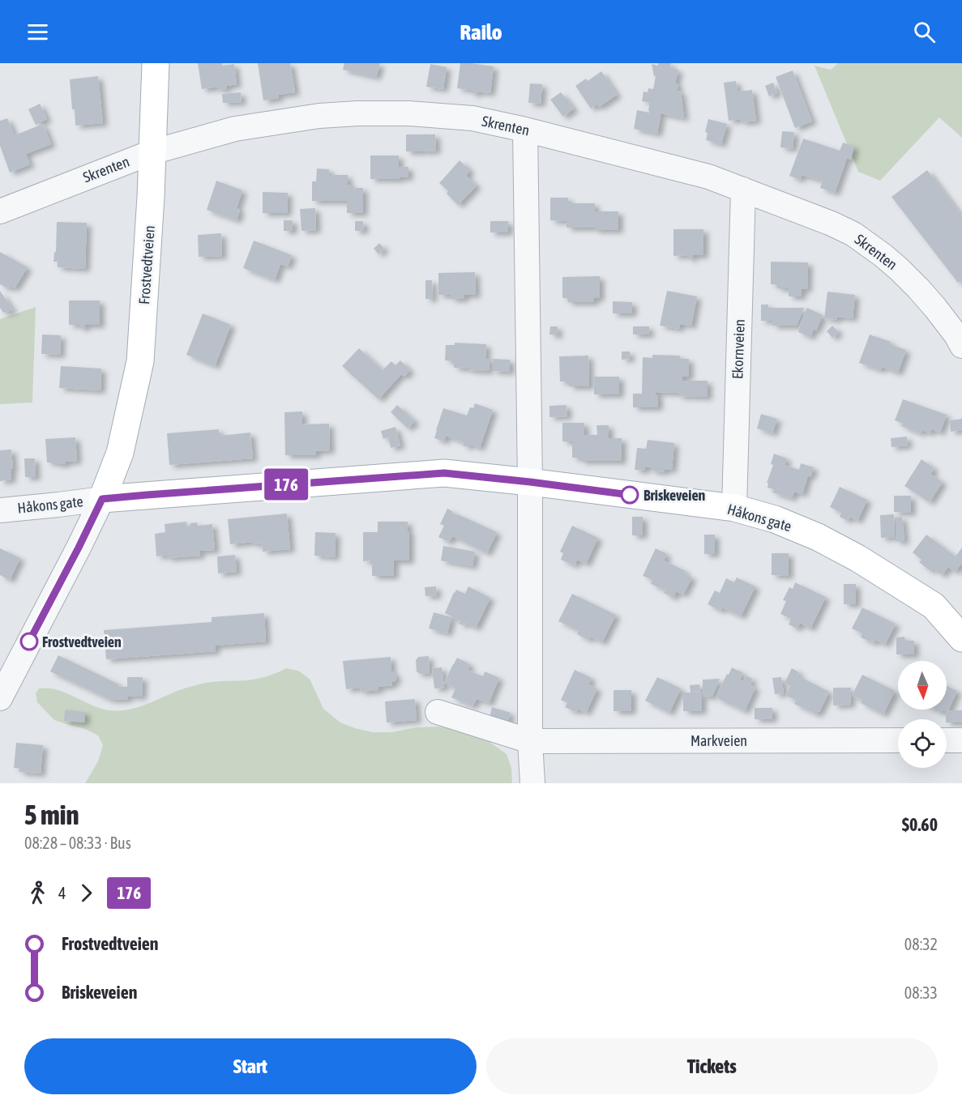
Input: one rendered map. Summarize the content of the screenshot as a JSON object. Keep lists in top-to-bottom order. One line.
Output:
{"streets":{"main road":["Frostvedtveien","Håkons gate"],"street":["Skrenten","Ekornveien","Markveien"]},"crossings":[["Skrenten","Frostvedtveien"],["Skrenten","Ekornveien"],["Frostvedtveien","Håkons gate"],["Ekornveien","Håkons gate"]],"places":["Briskeveien","Frostvedtveien"],"lines":["bus line 176"],"north":"bottom","page":{"header":"Railo","on_map":"176","heading":["5 min","08:28 – 08:33 · Bus","$0.60"],"legs":["4","176"],"list":[{"name":"Frostvedtveien","value":"08:32"},{"name":"Briskeveien","value":"08:33"}],"buttons":["Start","Tickets"]}}
